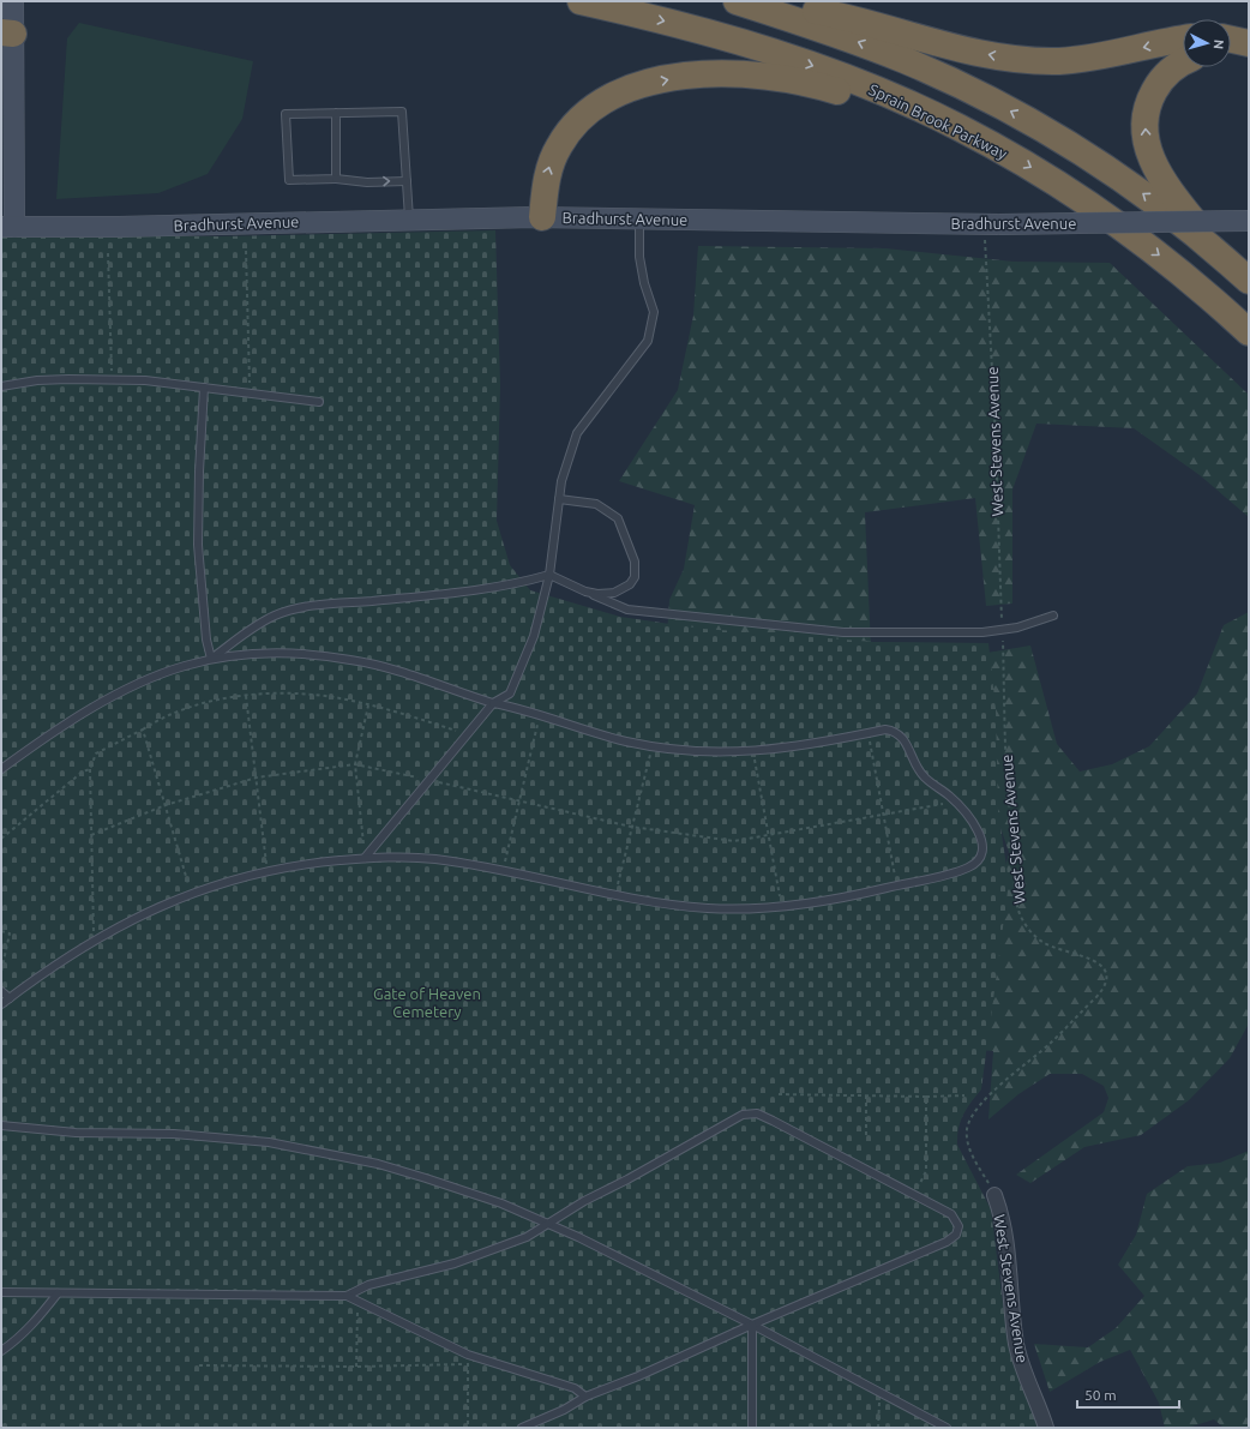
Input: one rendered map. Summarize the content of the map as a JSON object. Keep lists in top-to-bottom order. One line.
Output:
{"streets":{"highway":["Sprain Brook Parkway"],"main road":["Bradhurst Avenue"],"street":["West Stevens Avenue"]},"crossings":[["Bradhurst Avenue","West Stevens Avenue"]],"parks":["Gate of Heaven Cemetery"],"scale_bar":"50 m","north":"right"}
